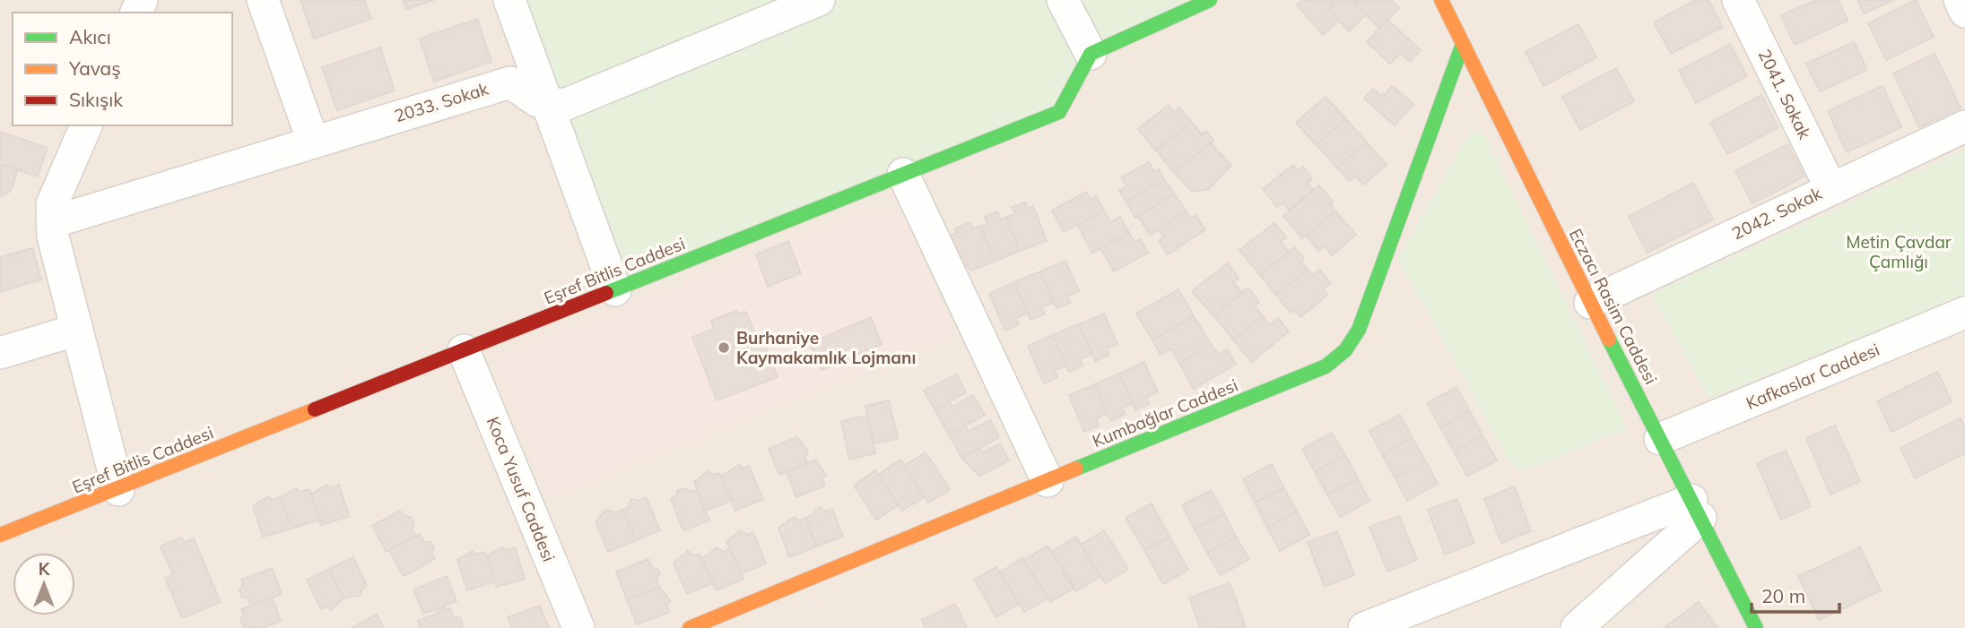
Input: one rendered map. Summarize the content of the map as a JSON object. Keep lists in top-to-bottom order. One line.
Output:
{"streets":{"main road":["Eşref Bitlis Caddesi","Eczacı Rasim Caddesi","Kumbağlar Caddesi"],"street":["2041. Sokak","2033. Sokak","2042. Sokak","Kafkaslar Caddesi","Koca Yusuf Caddesi"]},"crossings":[["2041. Sokak","2042. Sokak"],["2042. Sokak","Eczacı Rasim Caddesi"],["Eşref Bitlis Caddesi","Koca Yusuf Caddesi"],["Eczacı Rasim Caddesi","Kafkaslar Caddesi"],["Eczacı Rasim Caddesi","Kumbağlar Caddesi"]],"parks":["Metin Çavdar Çamlığı"],"places":["Burhaniye Kaymakamlık Lojmanı"],"legend":["Akıcı","Yavaş","Sıkışık"],"scale_bar":"20 m","north":"top"}
